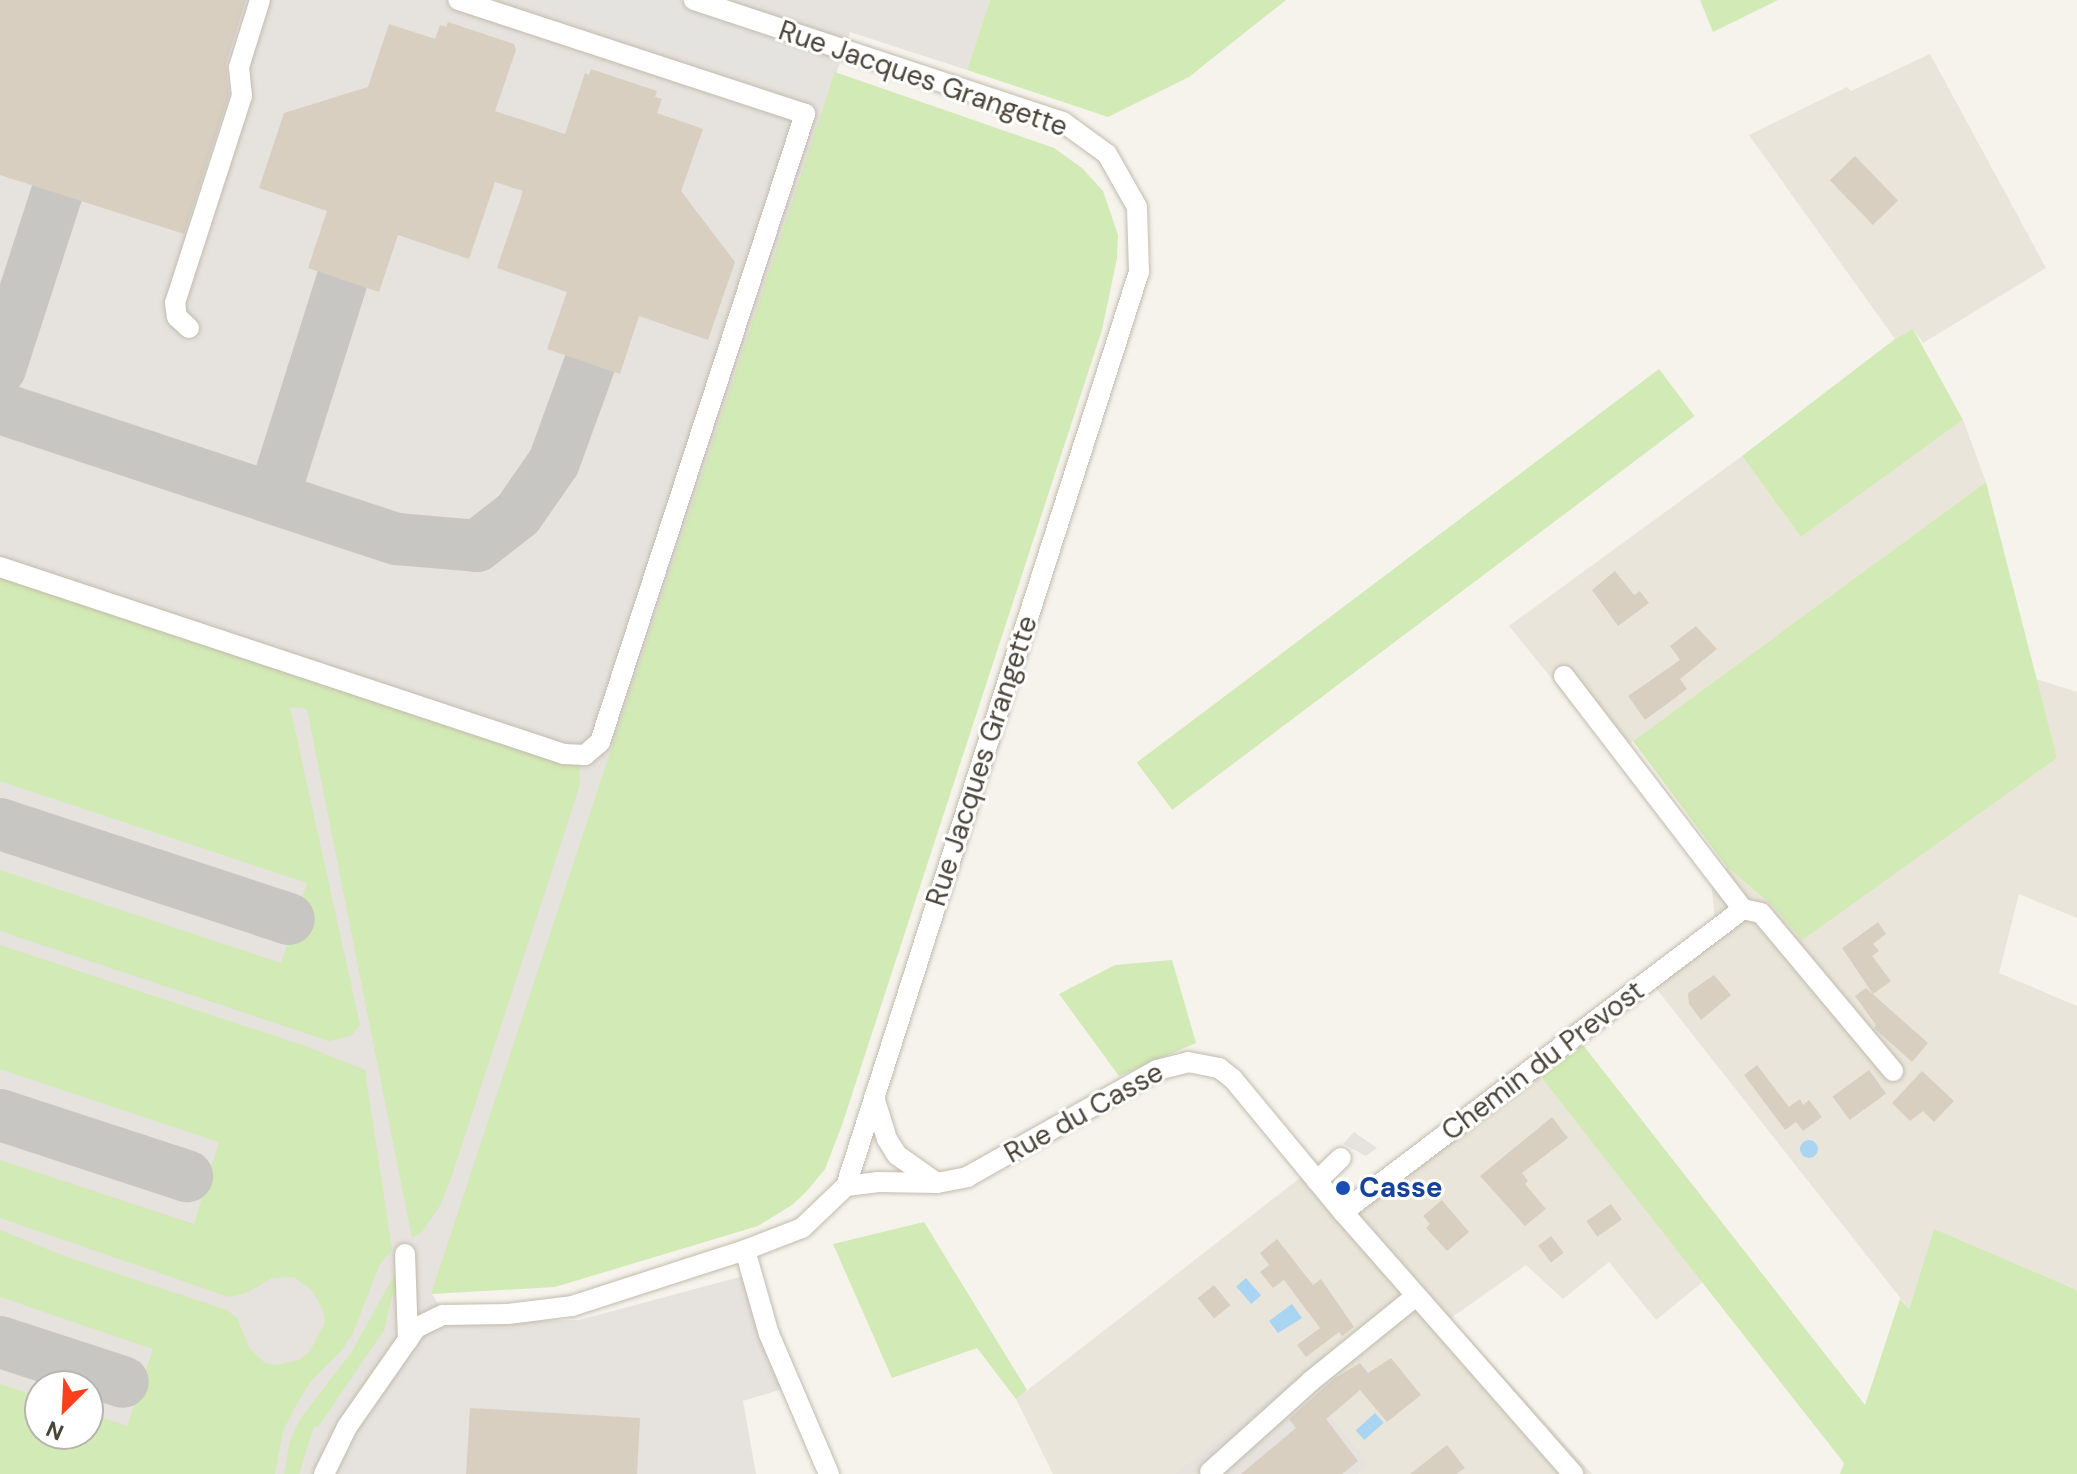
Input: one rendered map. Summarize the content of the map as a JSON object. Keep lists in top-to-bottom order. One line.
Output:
{"streets":{"street":["Rue Jacques Grangette","Chemin du Prevost","Rue du Casse"]},"crossings":[["Rue Jacques Grangette","Rue du Casse"],["Chemin du Prevost","Rue du Casse"]],"places":["Casse"],"north":"bottom left"}
